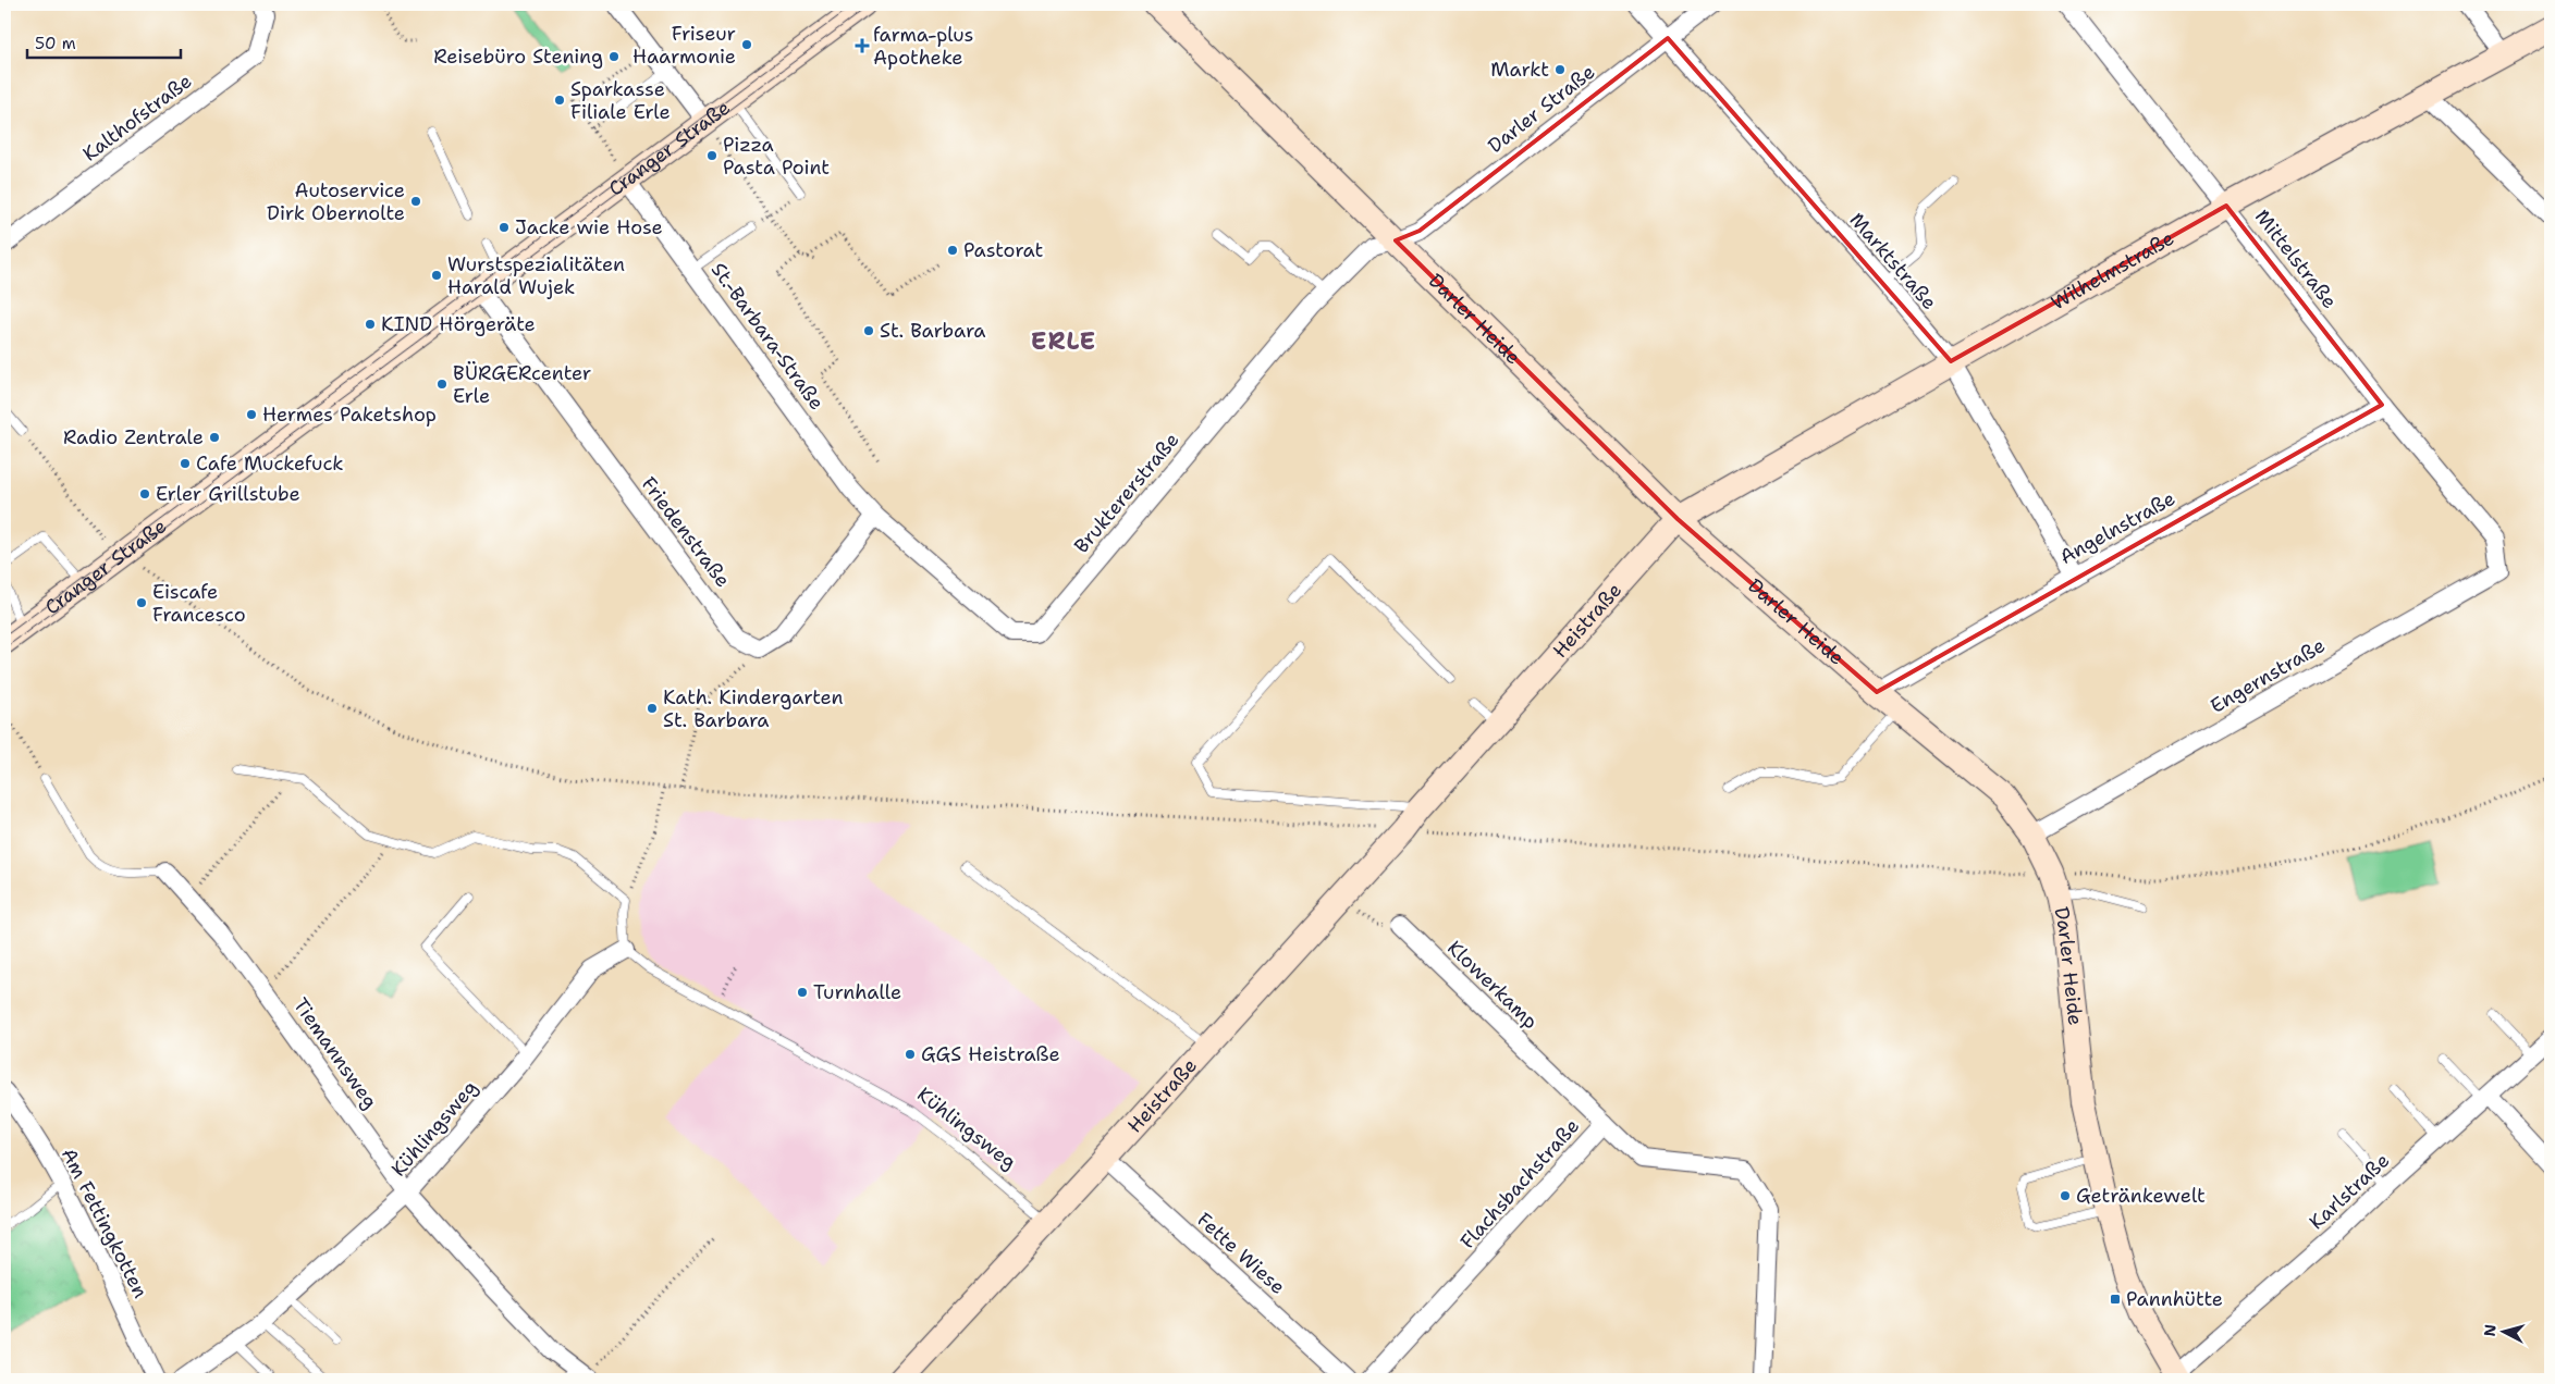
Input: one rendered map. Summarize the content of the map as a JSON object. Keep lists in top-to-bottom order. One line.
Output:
{"streets":{"street":["Darler Straße","Kalthofstraße","Cranger Straße","Mittelstraße","Marktstraße","Wilhelmstraße","Darler Heide","St.-Barbara-Straße","Bruktererstraße","Angelnstraße","Friedenstraße","Heistraße","Engernstraße","Klowerkamp","Tiemannsweg","Kühlingsweg","Flachsbachstraße","Karlstraße","Am Fettingkotten","Fette Wiese"]},"crossings":[["Darler Straße","Marktstraße"],["Darler Straße","Darler Heide"],["Darler Straße","Bruktererstraße"],["Cranger Straße","St.-Barbara-Straße"],["Cranger Straße","Friedenstraße"],["Mittelstraße","Wilhelmstraße"],["Mittelstraße","Angelnstraße"],["Mittelstraße","Engernstraße"],["Marktstraße","Wilhelmstraße"],["Marktstraße","Angelnstraße"],["Wilhelmstraße","Darler Heide"],["Wilhelmstraße","Heistraße"],["Darler Heide","Bruktererstraße"],["Darler Heide","Angelnstraße"],["Darler Heide","Heistraße"],["Darler Heide","Engernstraße"],["Darler Heide","Karlstraße"],["St.-Barbara-Straße","Bruktererstraße"],["Heistraße","Kühlingsweg"],["Heistraße","Fette Wiese"],["Klowerkamp","Flachsbachstraße"],["Tiemannsweg","Kühlingsweg"]],"districts":["ERLE"],"places":{"other":["Friseur Haarmonie","Reisebüro Stening","Markt","Sparkasse Filiale Erle","Pizza Pasta Point","Autoservice Dirk Obernolte","Jacke wie Hose","Pastorat","Wurstspezialitäten Harald Wujek","KIND Hörgeräte","St. Barbara","BÜRGERcenter Erle","Hermes Paketshop","Radio Zentrale","Cafe Muckefuck","Erler Grillstube","Eiscafe Francesco","Kath. Kindergarten St. Barbara","Turnhalle","GGS Heistraße","Getränkewelt"],"health":["farma-plus Apotheke"],"transit":["Pannhütte"]},"scale_bar":"50 m","north":"left"}
